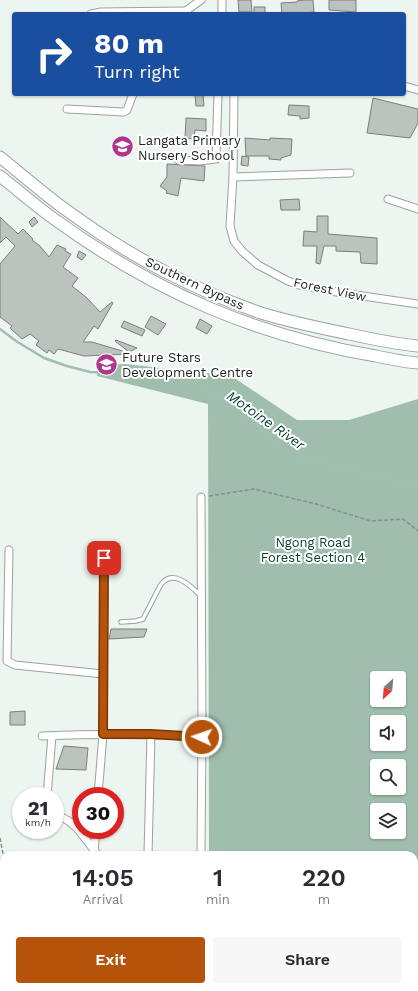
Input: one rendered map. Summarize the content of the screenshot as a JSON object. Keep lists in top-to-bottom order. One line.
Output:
{"streets":{"highway":["Southern Bypass"],"street":["Forest View"]},"water":["Motoine River"],"parks":["Ngong Road Forest Section 4"],"places":{"school or university":["Langata Primary Nursery School","Future Stars Development Centre"]},"north":"bottom left","page":{"turn":["80 m","Turn right"],"speed":"21 km/h","limit":"30","eta":["14:05","Arrival","1","min","220","m"],"buttons":["Exit","Share"]}}
